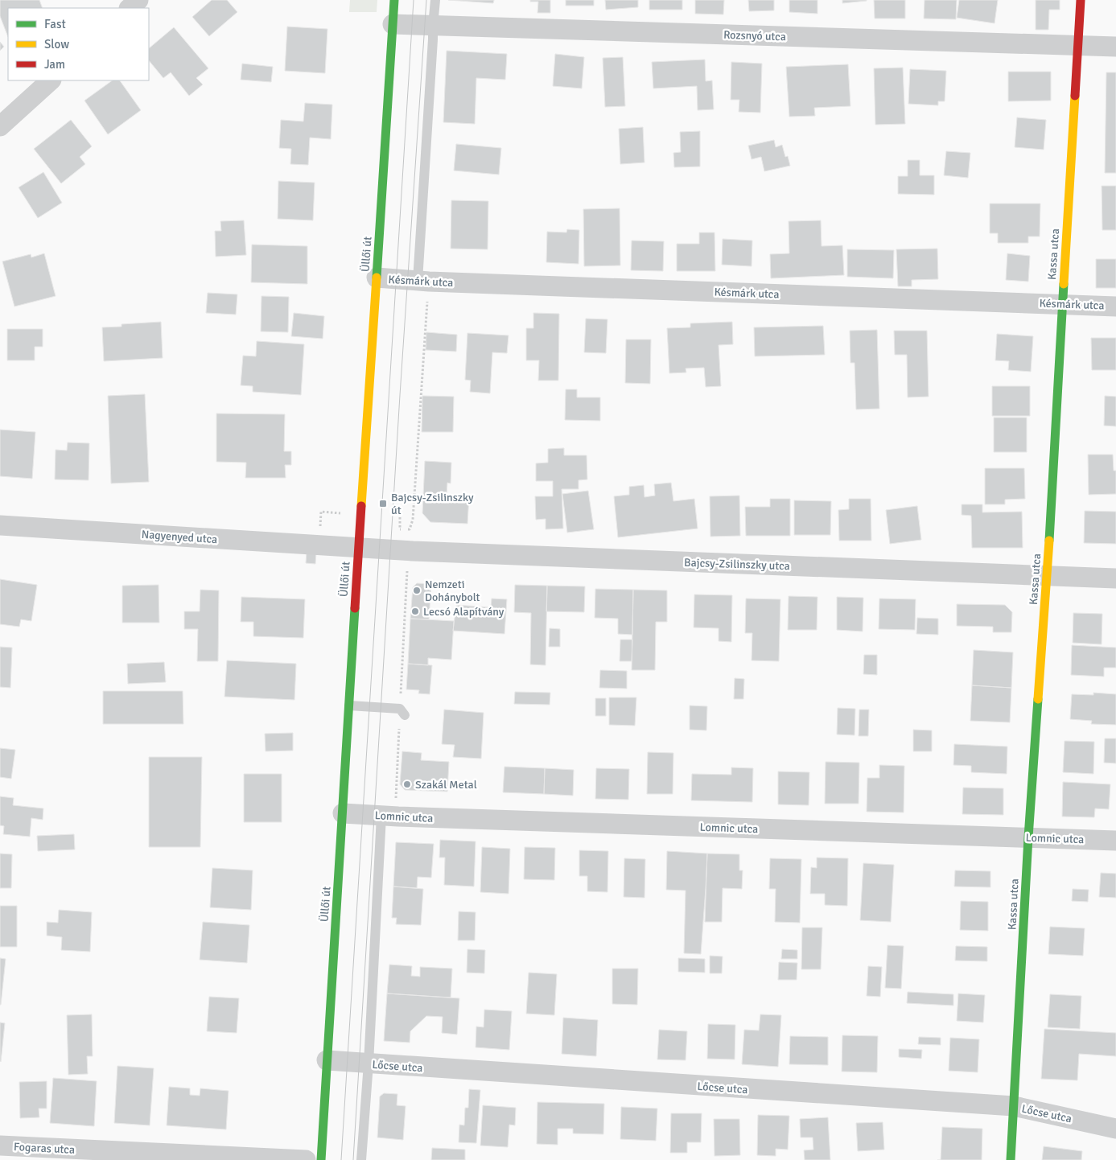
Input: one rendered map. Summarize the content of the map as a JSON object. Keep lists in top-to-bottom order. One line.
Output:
{"streets":{"main road":["Üllői út","Kassa utca"],"street":["Rozsnyó utca","Késmárk utca","Nagyenyed utca","Bajcsy-Zsilinszky utca","Lomnic utca","Lőcse utca","Fogaras utca"]},"crossings":[["Rozsnyó utca","Üllői út"],["Rozsnyó utca","Kassa utca"],["Üllői út","Késmárk utca"],["Üllői út","Nagyenyed utca"],["Üllői út","Bajcsy-Zsilinszky utca"],["Üllői út","Lomnic utca"],["Üllői út","Lőcse utca"],["Kassa utca","Késmárk utca"],["Kassa utca","Bajcsy-Zsilinszky utca"],["Kassa utca","Lomnic utca"],["Kassa utca","Lőcse utca"],["Nagyenyed utca","Bajcsy-Zsilinszky utca"]],"places":{"transit":["Bajcsy-Zsilinszky út"],"other":["Nemzeti Dohánybolt","Lecsó Alapítvány","Szakál Metal"]},"legend":["Fast","Slow","Jam"]}
